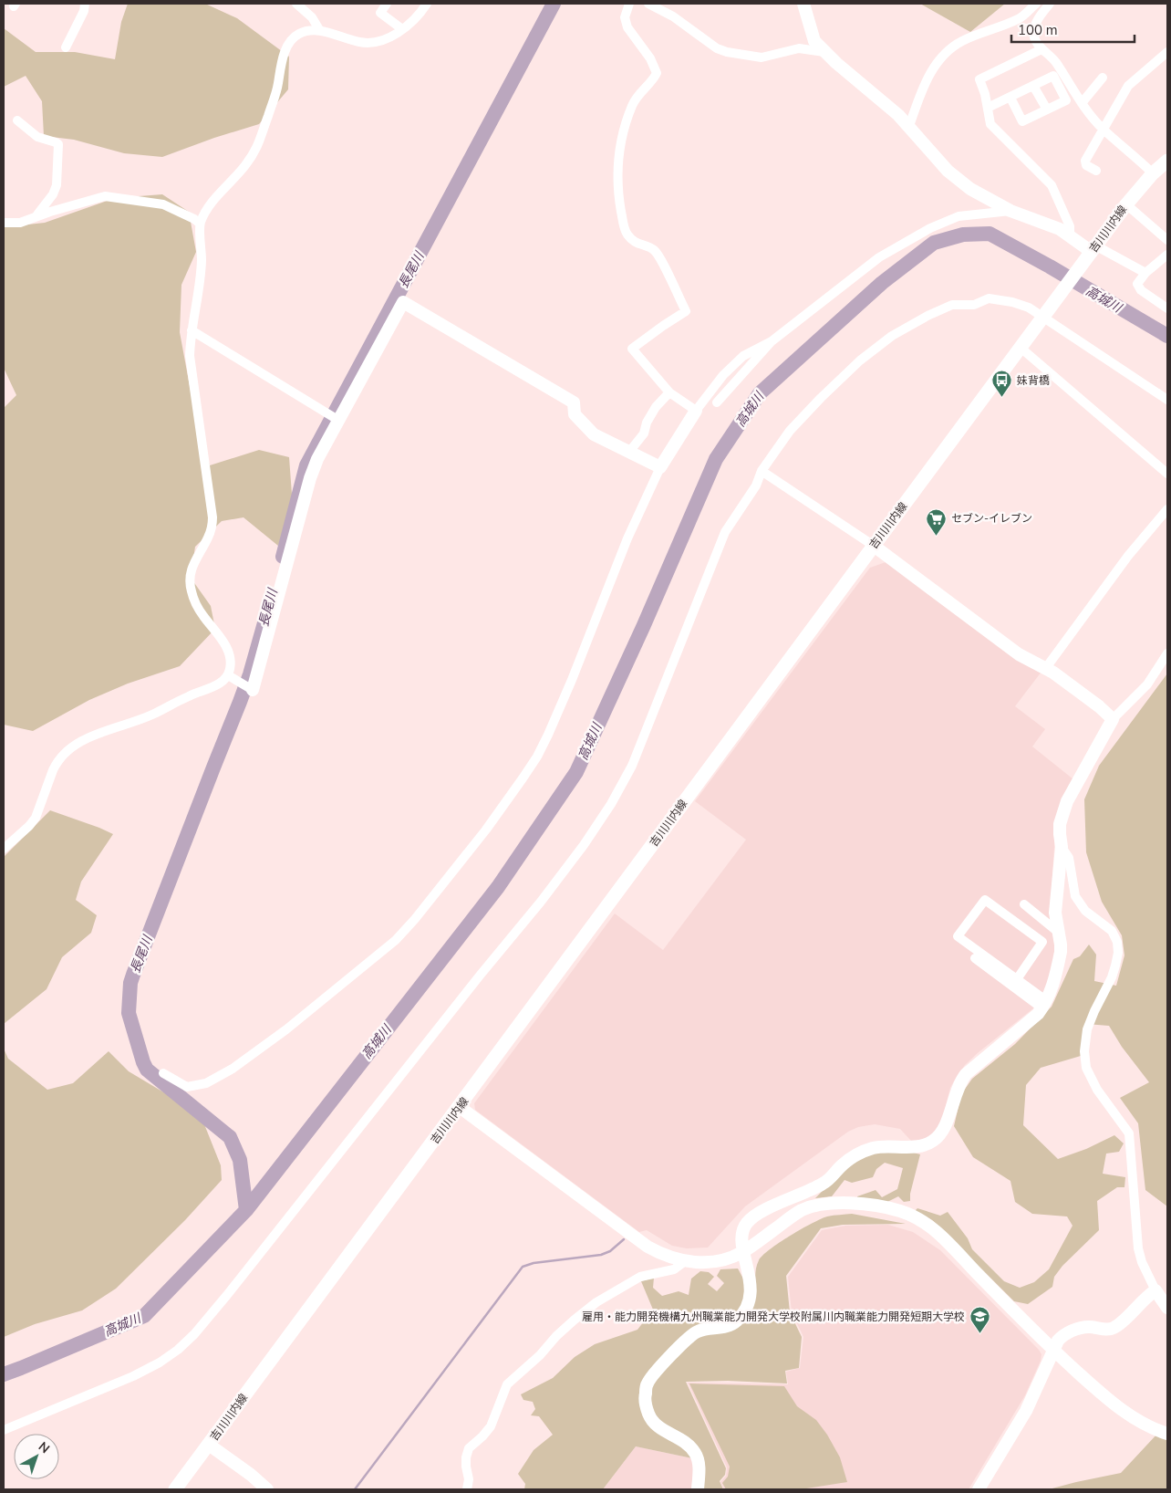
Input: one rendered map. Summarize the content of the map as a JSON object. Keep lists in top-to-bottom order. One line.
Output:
{"streets":{"main road":["吉川川内線"]},"water":["長尾川","高城川"],"places":{"bus stop":["妹背橋"],"supermarket":["セブン-イレブン"],"school or university":["雇用・能力開発機構九州職業能力開発大学校附属川内職業能力開発短期大学校"]},"scale_bar":"100 m","north":"top right"}
